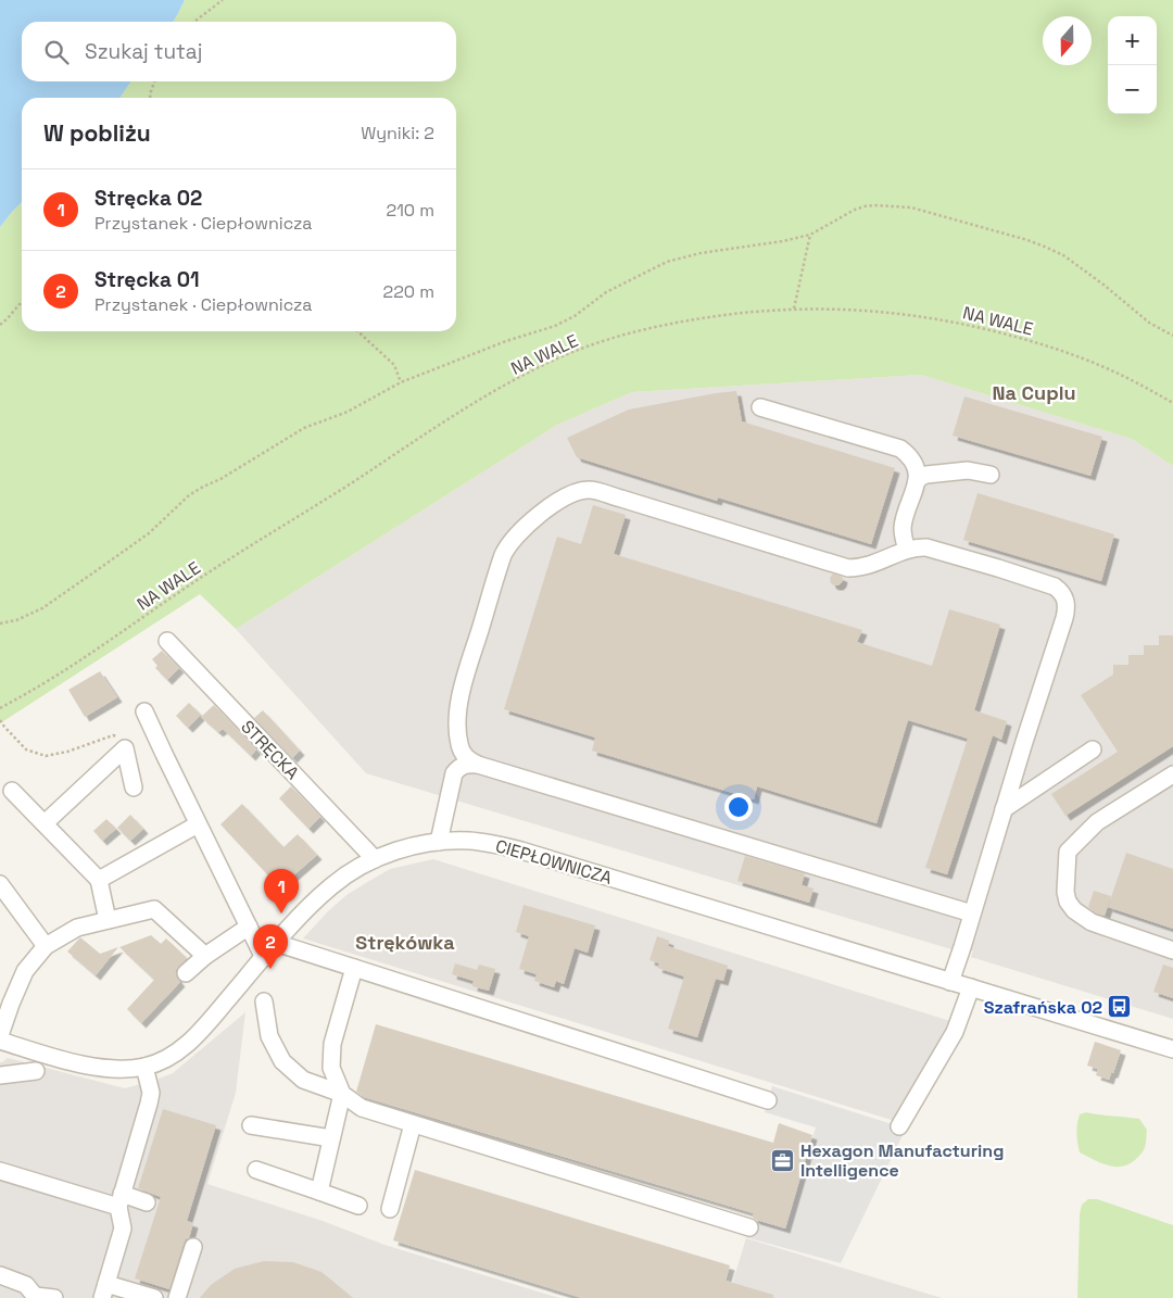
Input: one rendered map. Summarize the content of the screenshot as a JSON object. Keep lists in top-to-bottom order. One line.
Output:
{"streets":{"street":["STRĘCKA","CIEPŁOWNICZA"],"path":["NA WALE"]},"crossings":[["STRĘCKA","CIEPŁOWNICZA"]],"districts":["Na Cuplu","Strękówka"],"places":{"bus stop":["Szafrańska 02"],"office":["Hexagon Manufacturing Intelligence"]},"north":"bottom","page":{"map_buttons":["+","−"],"search":"Szukaj tutaj","heading":["W pobliżu","Wyniki: 2"],"list":[{"mark":"1","name":"Stręcka 02","note":"Przystanek · Ciepłownicza","value":"210 m"},{"mark":"2","name":"Stręcka 01","note":"Przystanek · Ciepłownicza","value":"220 m"}],"pins":["1","2"]}}
